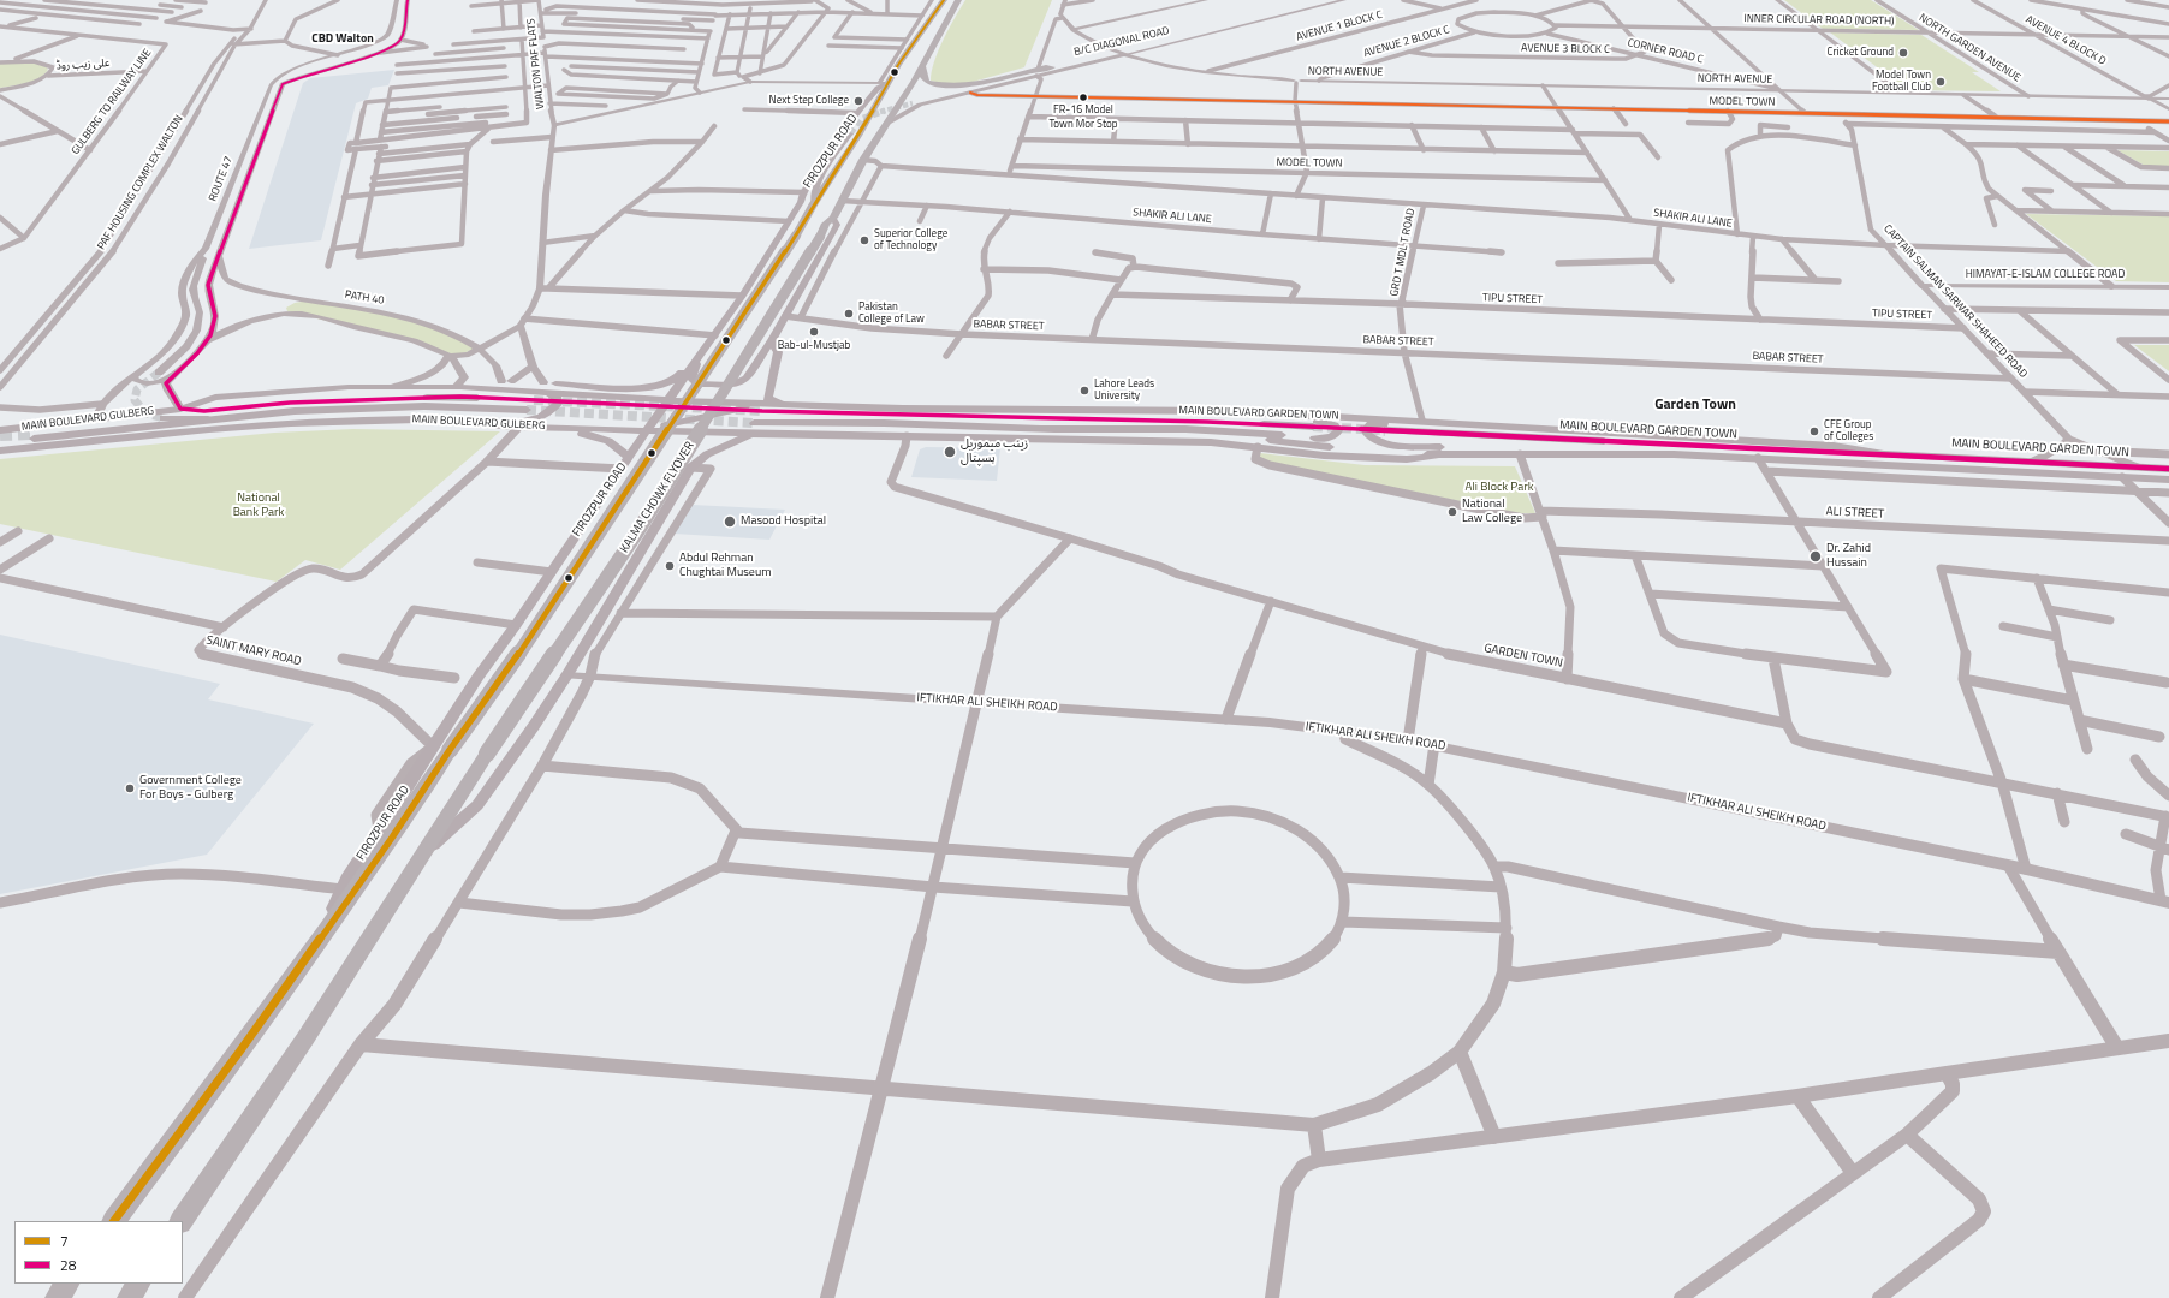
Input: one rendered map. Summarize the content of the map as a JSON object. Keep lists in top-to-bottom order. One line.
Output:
{"streets":{"main road":["B/C DIAGONAL ROAD","FIROZPUR ROAD","MAIN BOULEVARD GARDEN TOWN","MAIN BOULEVARD GULBERG","KALMA CHOWK FLYOVER"],"street":["INNER CIRCULAR ROAD (NORTH)","AVENUE 1 BLOCK C","AVENUE 4 BLOCK D","AVENUE 2 BLOCK C","NORTH GARDEN AVENUE","AVENUE 3 BLOCK C","CORNER ROAD C","WALTON PAF FLATS","علی زیب روڈ","NORTH AVENUE","GULBERG TO RAILWAY LINE","MODEL TOWN","ROUTE 47","PAF HOUSING COMPLEX WALTON","SHAKIR ALI LANE","GRD T MDL T ROAD","HIMAYAT-E-ISLAM COLLEGE ROAD","PATH 40","TIPU STREET","CAPTAIN SALMAN SARWAR SHAHEED ROAD","BABAR STREET","ALI STREET","SAINT MARY ROAD","GARDEN TOWN","IFTIKHAR ALI SHEIKH ROAD"]},"crossings":[["INNER CIRCULAR ROAD (NORTH)","AVENUE 4 BLOCK D"],["INNER CIRCULAR ROAD (NORTH)","NORTH GARDEN AVENUE"],["AVENUE 1 BLOCK C","NORTH AVENUE"],["AVENUE 4 BLOCK D","NORTH AVENUE"],["AVENUE 2 BLOCK C","AVENUE 3 BLOCK C"],["AVENUE 2 BLOCK C","CORNER ROAD C"],["AVENUE 2 BLOCK C","NORTH AVENUE"],["NORTH GARDEN AVENUE","NORTH AVENUE"],["AVENUE 3 BLOCK C","CORNER ROAD C"],["CORNER ROAD C","NORTH AVENUE"],["علی زیب روڈ","GULBERG TO RAILWAY LINE"],["FIROZPUR ROAD","MAIN BOULEVARD GARDEN TOWN"],["FIROZPUR ROAD","MAIN BOULEVARD GULBERG"],["FIROZPUR ROAD","SAINT MARY ROAD"],["SHAKIR ALI LANE","GRD T MDL T ROAD"],["SHAKIR ALI LANE","CAPTAIN SALMAN SARWAR SHAHEED ROAD"],["GRD T MDL T ROAD","TIPU STREET"],["GRD T MDL T ROAD","BABAR STREET"],["GRD T MDL T ROAD","MAIN BOULEVARD GARDEN TOWN"],["HIMAYAT-E-ISLAM COLLEGE ROAD","CAPTAIN SALMAN SARWAR SHAHEED ROAD"],["TIPU STREET","CAPTAIN SALMAN SARWAR SHAHEED ROAD"],["CAPTAIN SALMAN SARWAR SHAHEED ROAD","BABAR STREET"],["CAPTAIN SALMAN SARWAR SHAHEED ROAD","MAIN BOULEVARD GARDEN TOWN"],["MAIN BOULEVARD GARDEN TOWN","MAIN BOULEVARD GULBERG"],["MAIN BOULEVARD GARDEN TOWN","ALI STREET"],["MAIN BOULEVARD GARDEN TOWN","GARDEN TOWN"],["ALI STREET","GARDEN TOWN"]],"districts":["CBD Walton","Garden Town"],"parks":["Ali Block Park","National Bank Park"],"places":["Cricket Ground","Model Town Football Club","FR-16 Model Town Mor Stop","Next Step College","Superior College of Technology","Pakistan College of Law","Bab-ul-Mustjab","Lahore Leads University","CFE Group of Colleges","زینب میموریل ہسپتال","National Law College","Masood Hospital","Dr. Zahid Hussain","Abdul Rehman Chughtai Museum","Government College For Boys - Gulberg"],"lines":["transit line 7","transit line 28"],"legend":["7","28"]}
